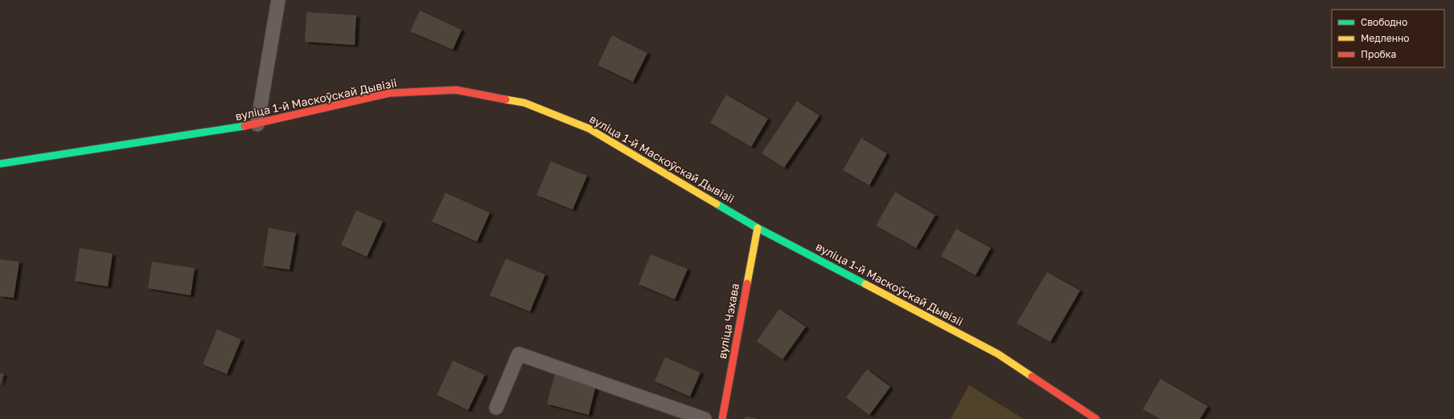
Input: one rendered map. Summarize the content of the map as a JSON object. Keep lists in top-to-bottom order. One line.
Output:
{"streets":{"street":["вуліца 1-й Маскоўскай Дывізіі","вуліца Чэхава"]},"crossings":[["вуліца 1-й Маскоўскай Дывізіі","вуліца Чэхава"]],"legend":["Свободно","Медленно","Пробка"]}
